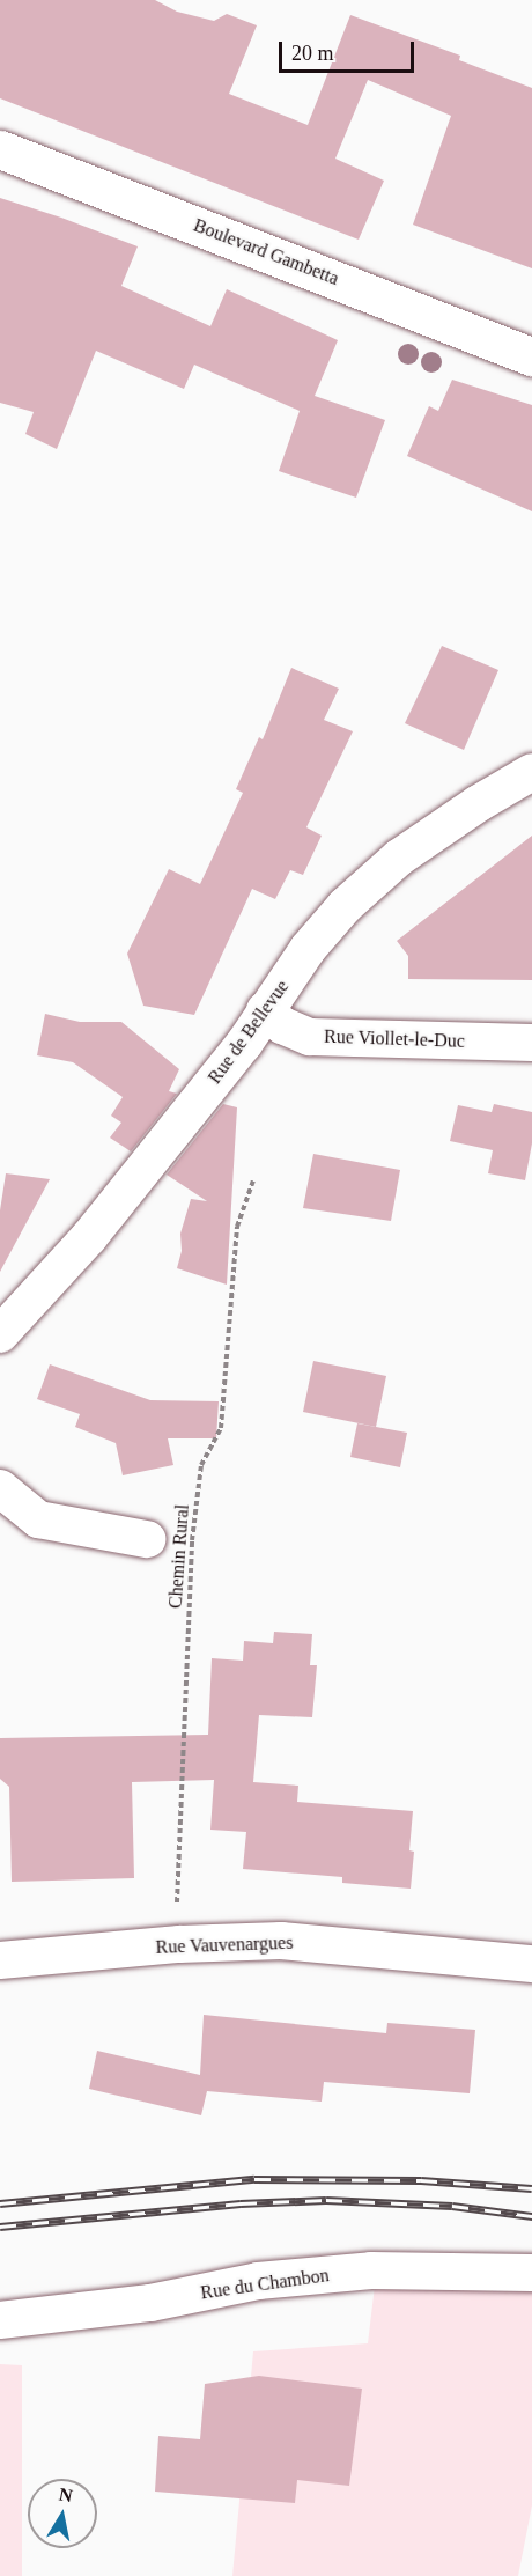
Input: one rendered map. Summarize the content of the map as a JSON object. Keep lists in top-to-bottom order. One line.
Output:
{"streets":{"main road":["Boulevard Gambetta"],"street":["Rue de Bellevue","Rue Viollet-le-Duc","Rue Vauvenargues","Rue du Chambon"],"path":["Chemin Rural"]},"crossings":[["Rue de Bellevue","Rue Viollet-le-Duc"],["Chemin Rural","Rue Vauvenargues"]],"scale_bar":"20 m","north":"top"}
